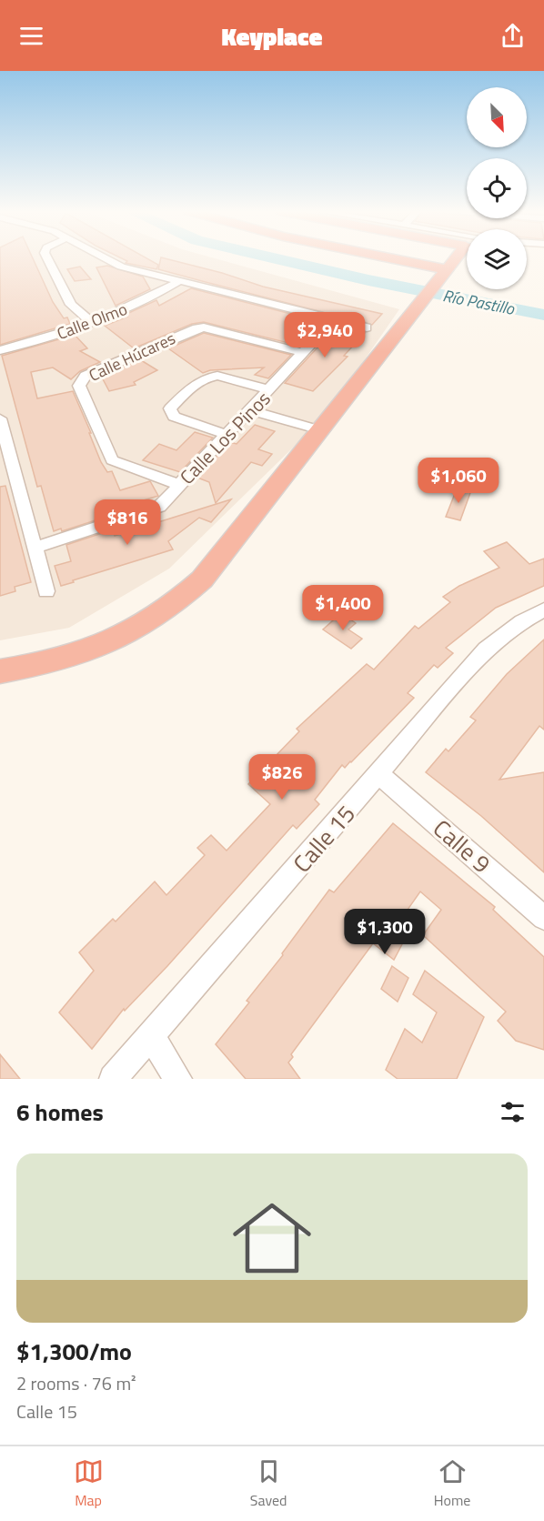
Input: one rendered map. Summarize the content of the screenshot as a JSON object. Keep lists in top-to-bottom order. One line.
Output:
{"streets":{"street":["Calle Olmo","Calle Húcares","Calle Los Pinos","Calle 15","Calle 9"]},"crossings":[["Calle Húcares","Calle Los Pinos"],["Calle 15","Calle 9"]],"water":["Río Pastillo"],"north":"bottom right","page":{"header":"Keyplace","price":["$2,940","$1,060","$816","$1,400","$826","$1,300"],"heading":"6 homes","list":[{"name":"$1,300/mo","note":"2 rooms · 76 m² · Calle 15"}],"tabs":["Map","Saved","Home"]}}
